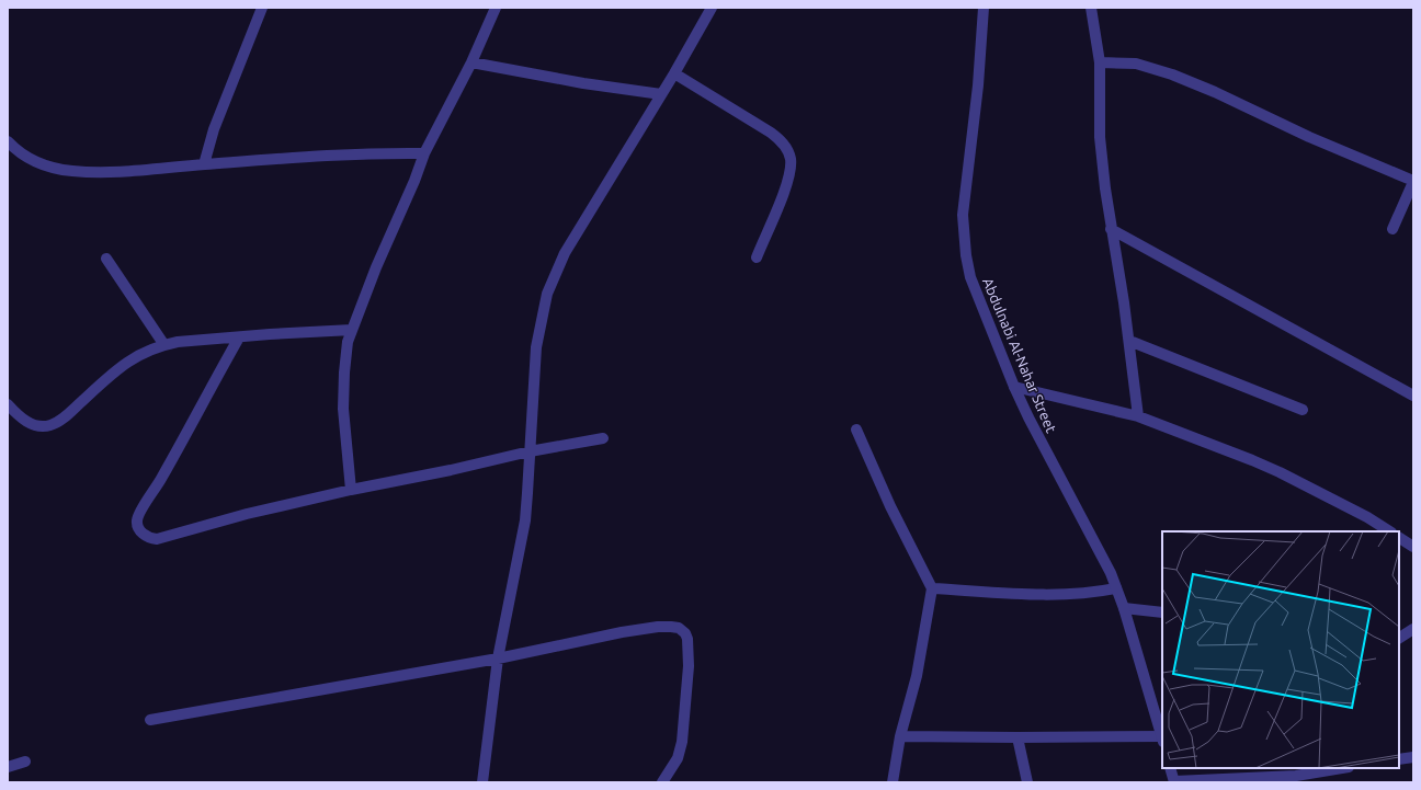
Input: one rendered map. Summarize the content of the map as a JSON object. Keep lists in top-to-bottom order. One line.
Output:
{"streets":{"street":["Abdulnabi Al-Nahar Street"]}}
